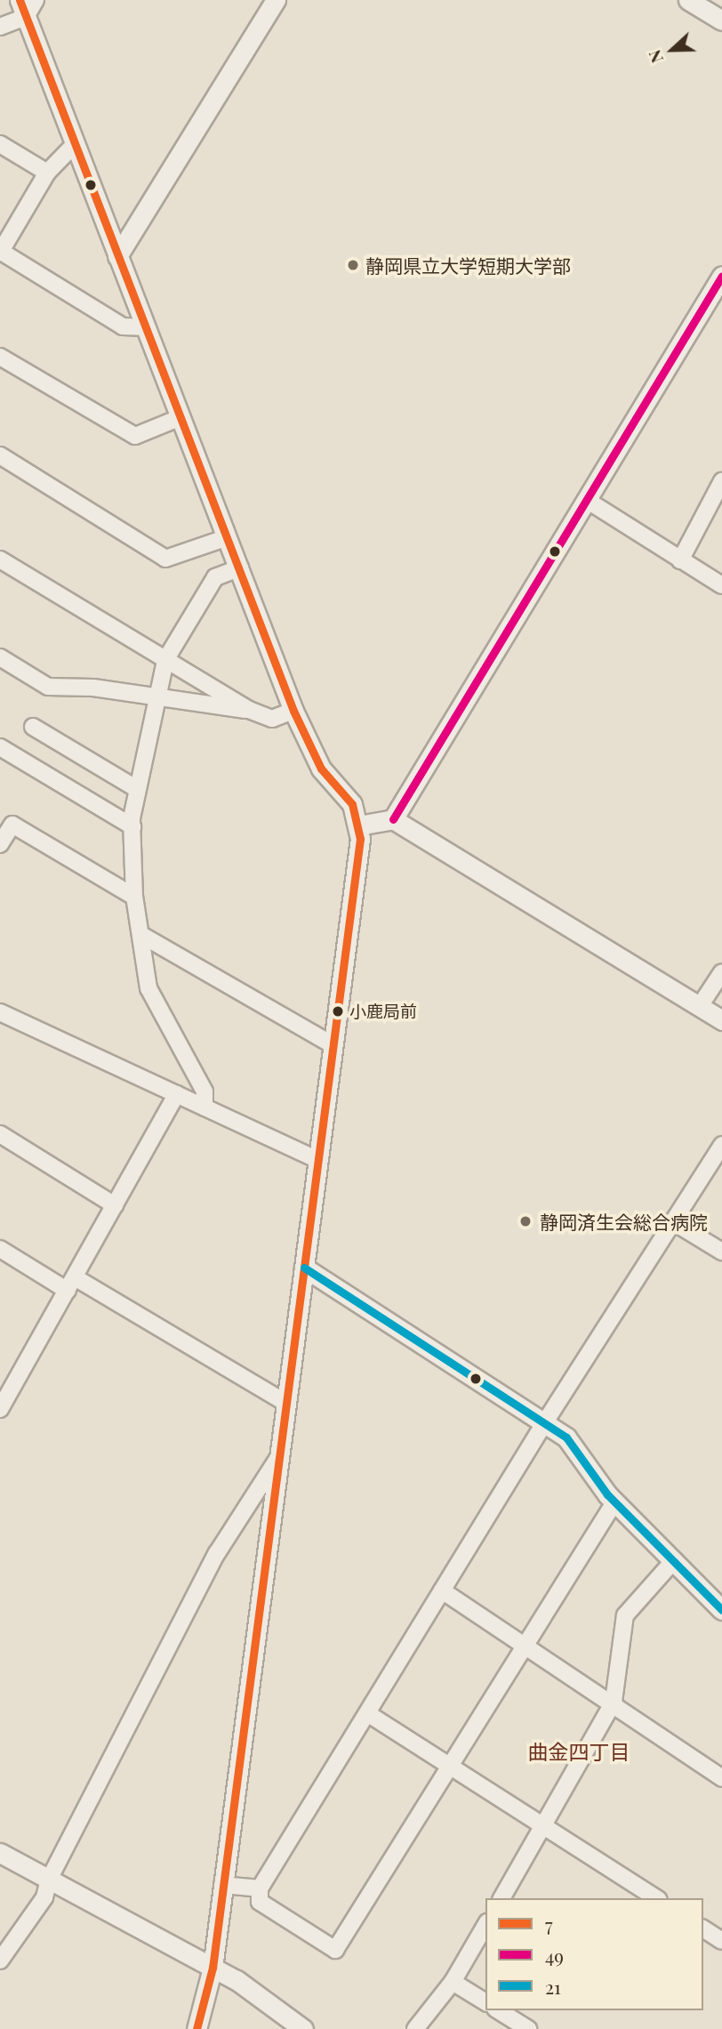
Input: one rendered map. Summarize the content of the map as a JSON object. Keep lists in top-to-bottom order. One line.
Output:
{"districts":["曲金四丁目"],"places":["静岡県立大学短期大学部","小鹿局前","静岡済生会総合病院"],"lines":["transit line 7","transit line 49","transit line 21"],"legend":["7","49","21"],"north":"left"}
